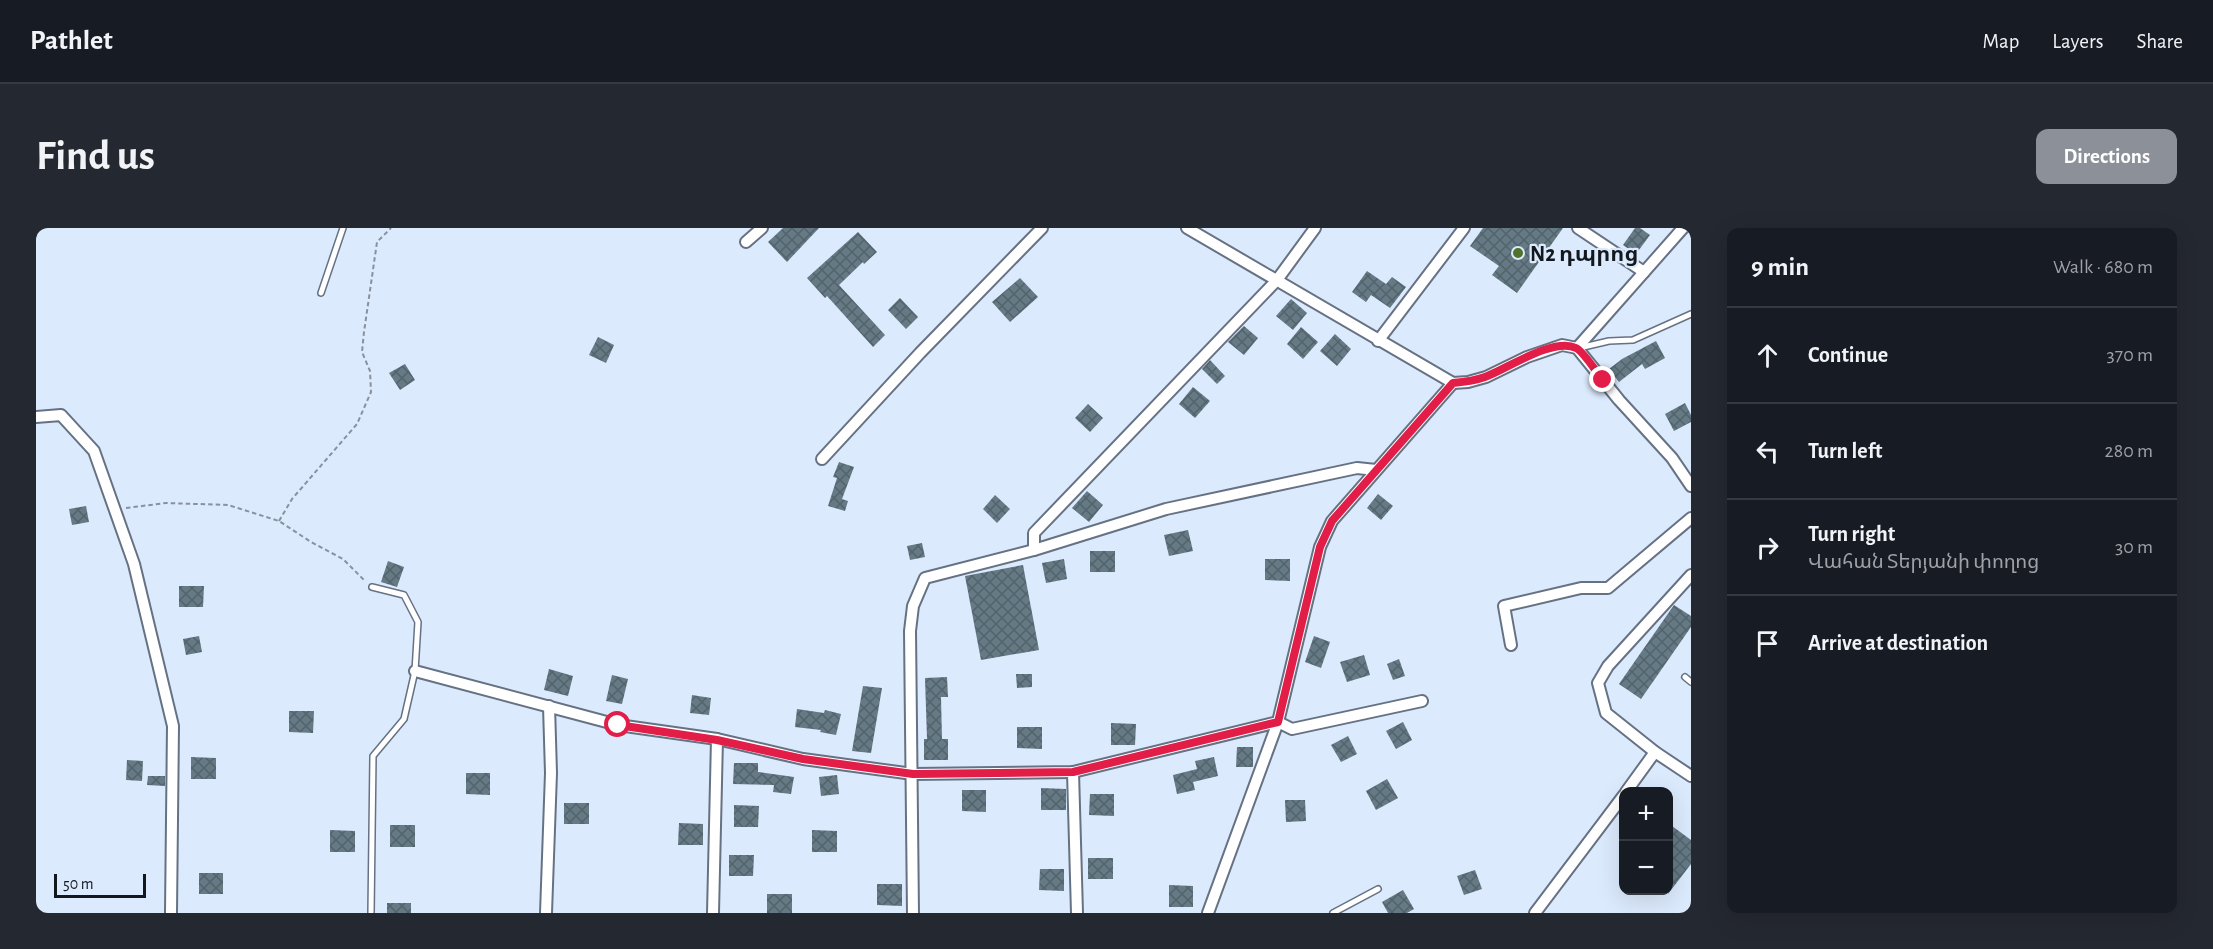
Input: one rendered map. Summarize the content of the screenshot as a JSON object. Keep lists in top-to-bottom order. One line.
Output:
{"places":["N2 դպրոց"],"scale_bar":"50 m","page":{"header":"Pathlet","nav":["Map","Layers","Share"],"buttons":"Directions","title":"Find us","heading":["9 min","Walk · 680 m"],"list":[["Continue","370 m"],["Turn left","280 m"],["Turn right","Վահան Տերյանի փողոց","30 m"],"Arrive at destination"],"map_buttons":["+","−"],"scale":"50 m"}}
